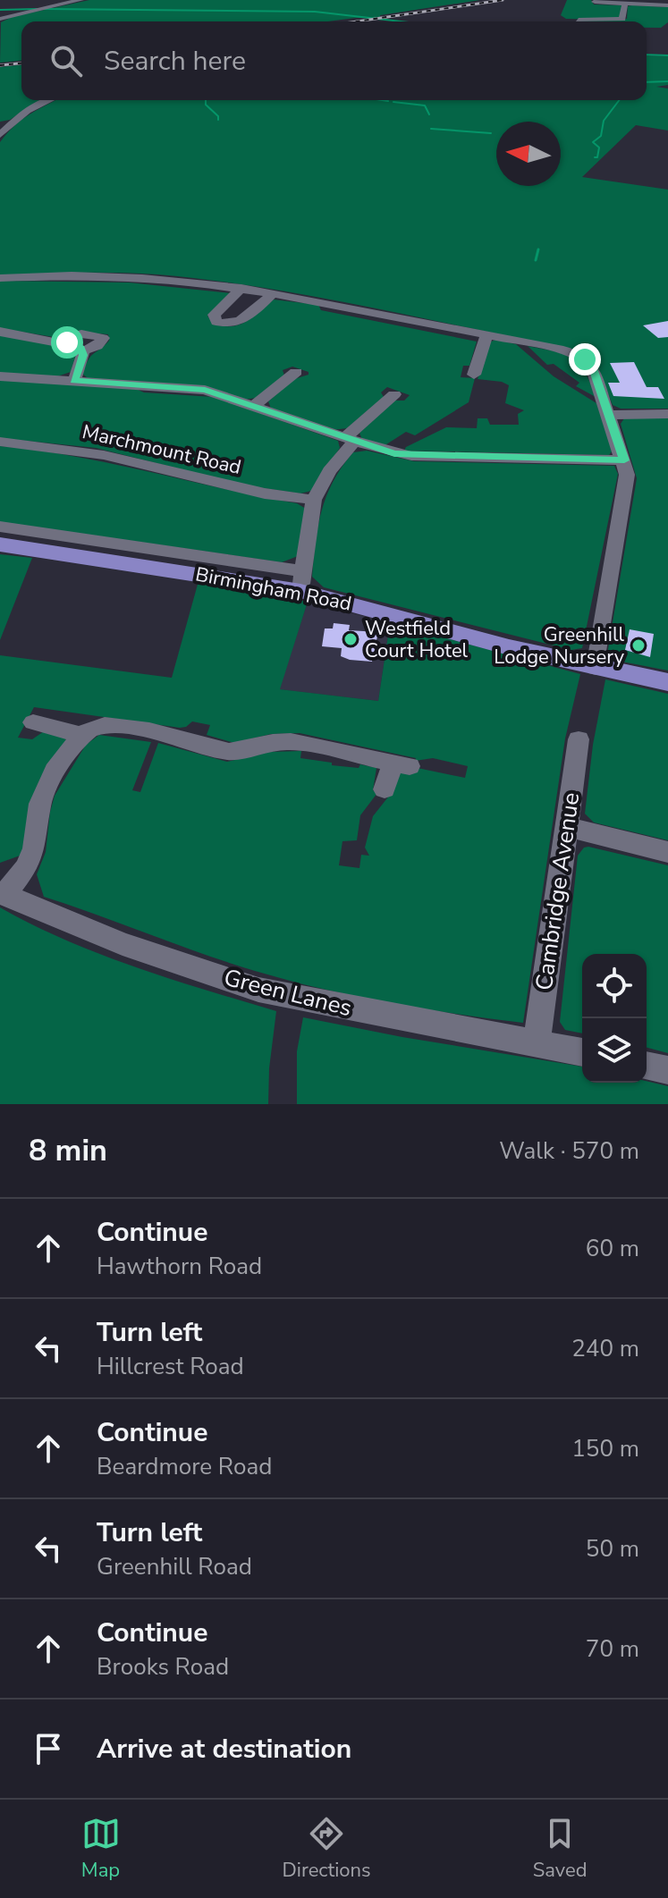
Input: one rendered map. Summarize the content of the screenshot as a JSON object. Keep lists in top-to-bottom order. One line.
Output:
{"streets":{"main road":["Birmingham Road"],"street":["Marchmount Road","Cambridge Avenue","Green Lanes"]},"crossings":[["Cambridge Avenue","Green Lanes"]],"places":["Westfield Court Hotel","Greenhill Lodge Nursery"],"north":"left","page":{"search":"Search here","heading":["8 min","Walk · 570 m"],"list":[["Continue","Hawthorn Road","60 m"],["Turn left","Hillcrest Road","240 m"],["Continue","Beardmore Road","150 m"],["Turn left","Greenhill Road","50 m"],["Continue","Brooks Road","70 m"],"Arrive at destination"],"nav":["Map","Directions","Saved"]}}
